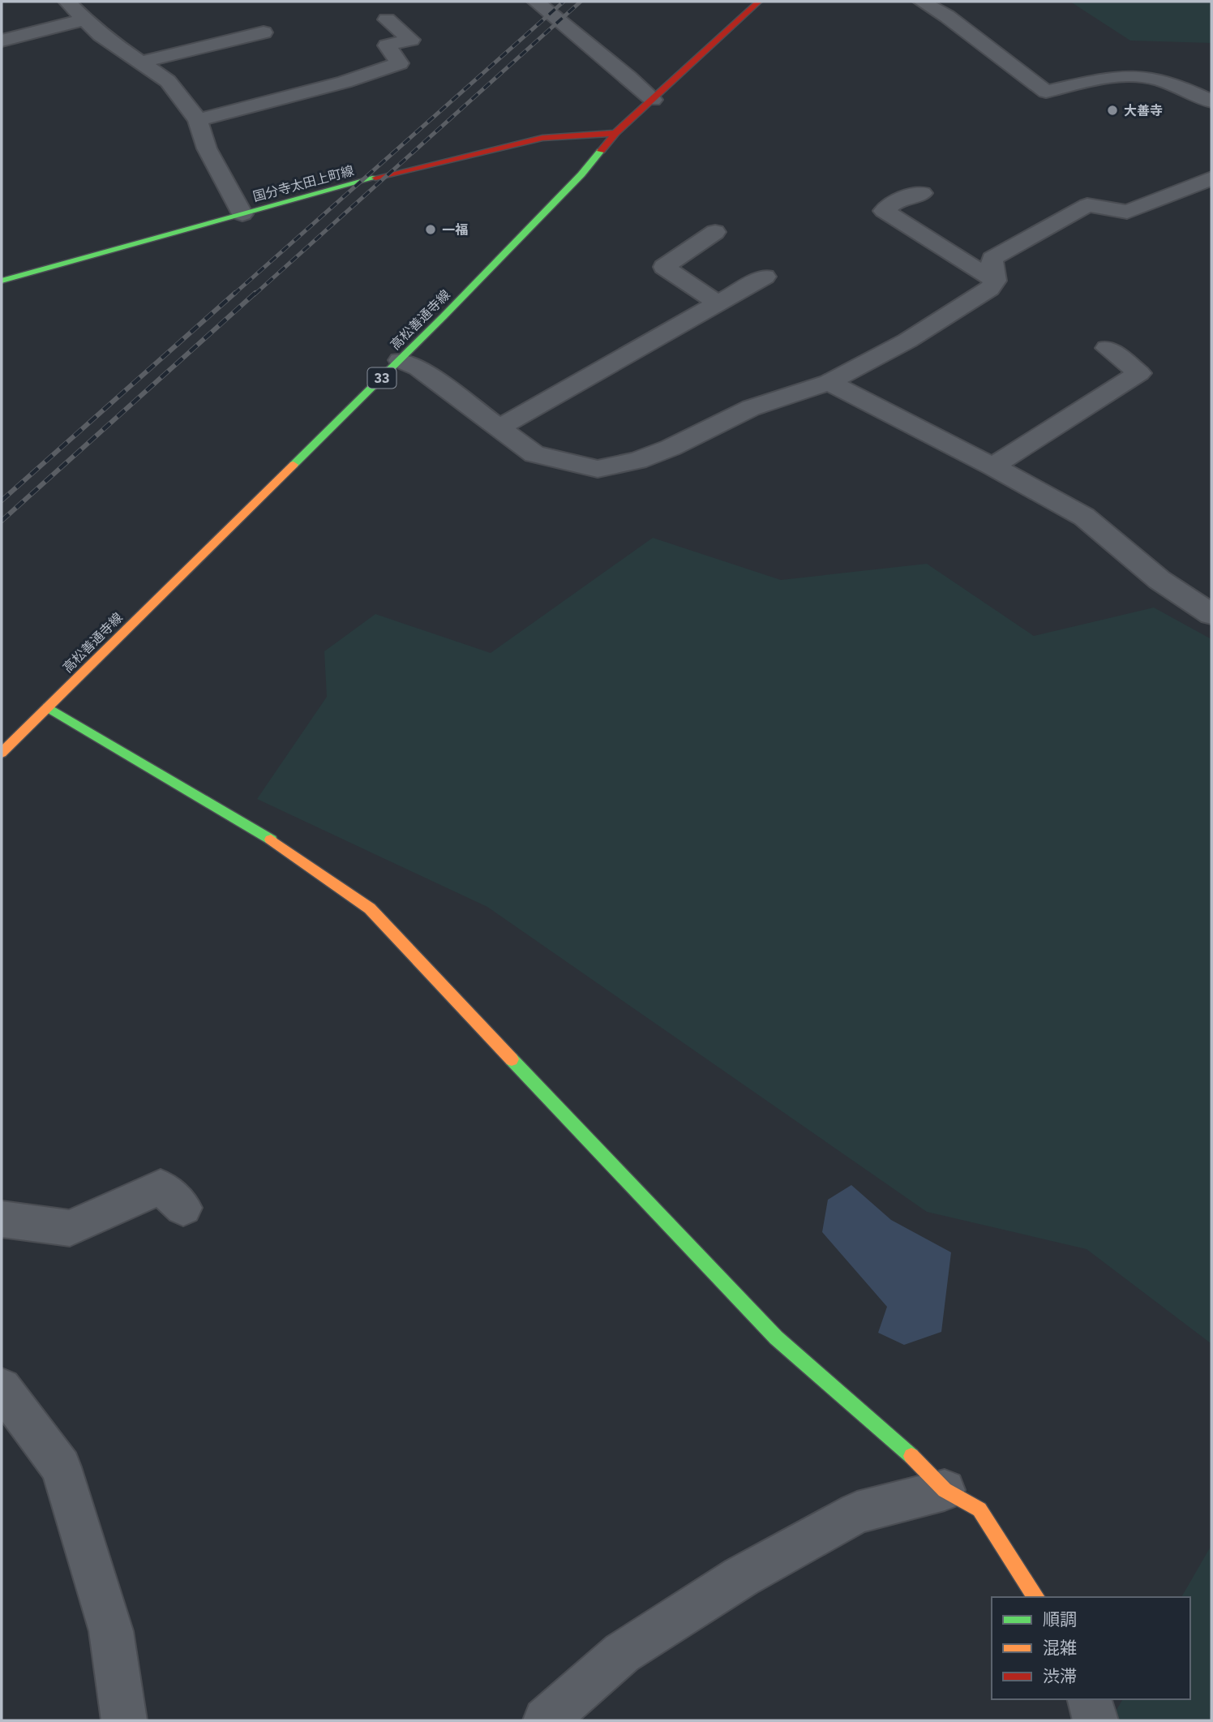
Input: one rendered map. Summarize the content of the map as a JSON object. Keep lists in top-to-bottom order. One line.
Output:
{"streets":{"main road":["国分寺太田上町線","高松善通寺線","33"]},"crossings":[["国分寺太田上町線","高松善通寺線"]],"places":["大善寺","一福"],"legend":["順調","混雑","渋滞"]}
